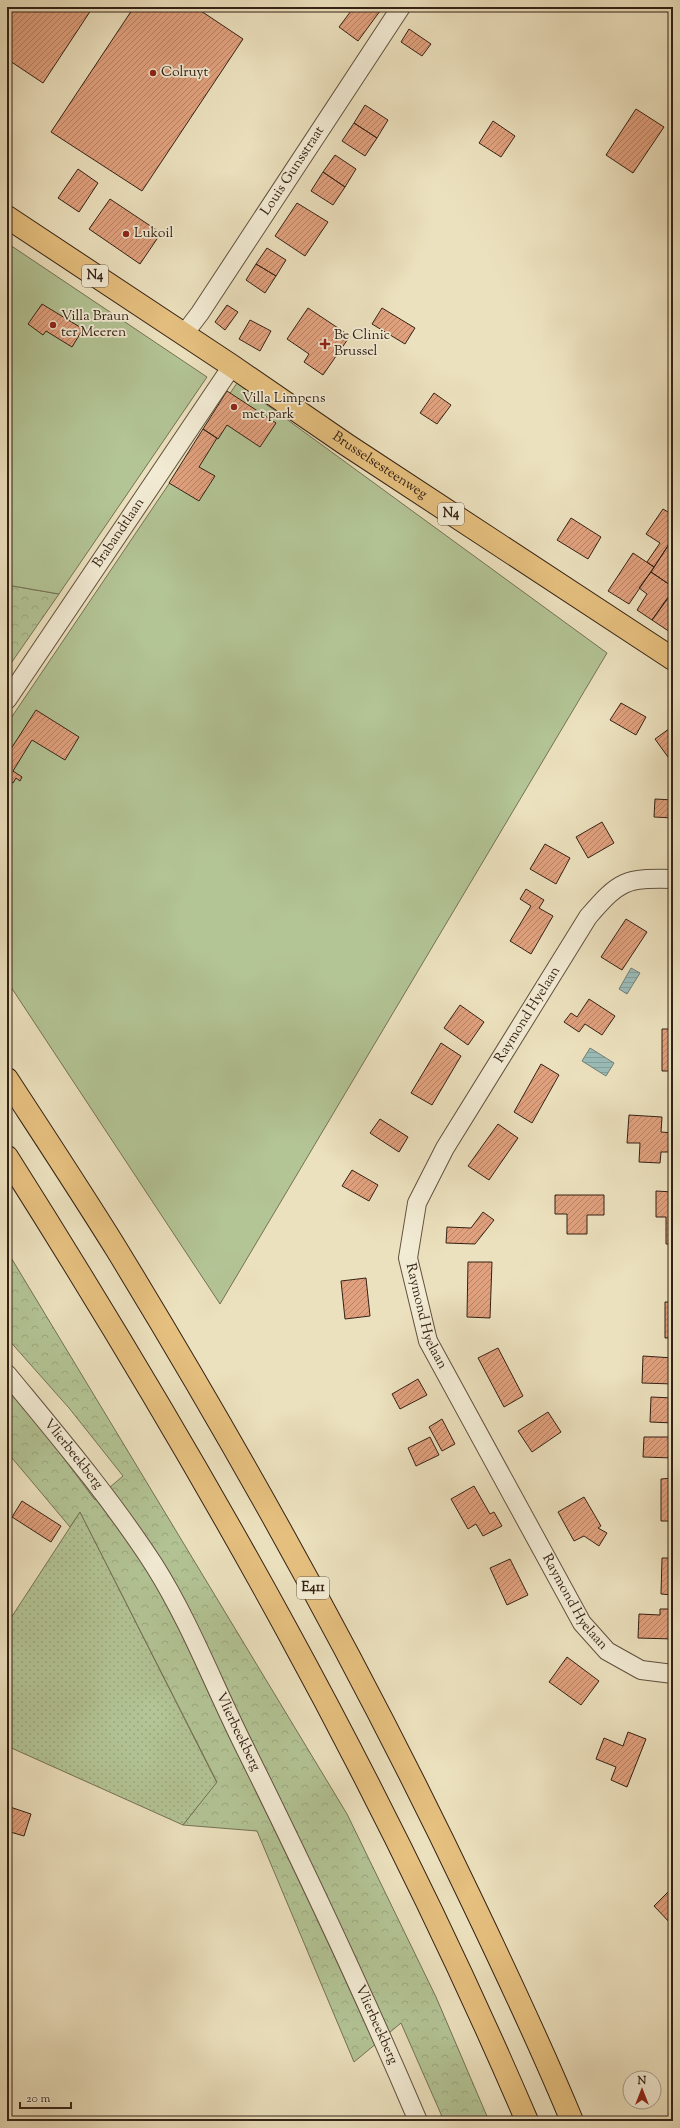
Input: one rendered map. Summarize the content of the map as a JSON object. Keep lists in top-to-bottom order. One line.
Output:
{"streets":{"main road":["N4","Brusselsesteenweg","E411"],"street":["Louis Gunsstraat","Brabandtlaan","Raymond Hyelaan","Vlierbeekberg"]},"crossings":[["Louis Gunsstraat","Brusselsesteenweg"],["Brusselsesteenweg","Brabandtlaan"]],"places":{"other":["Colruyt","Lukoil","Villa Braun ter Meeren","Villa Limpens met park"],"health":["Be Clinic Brussel"]},"scale_bar":"20 m","north":"top"}
